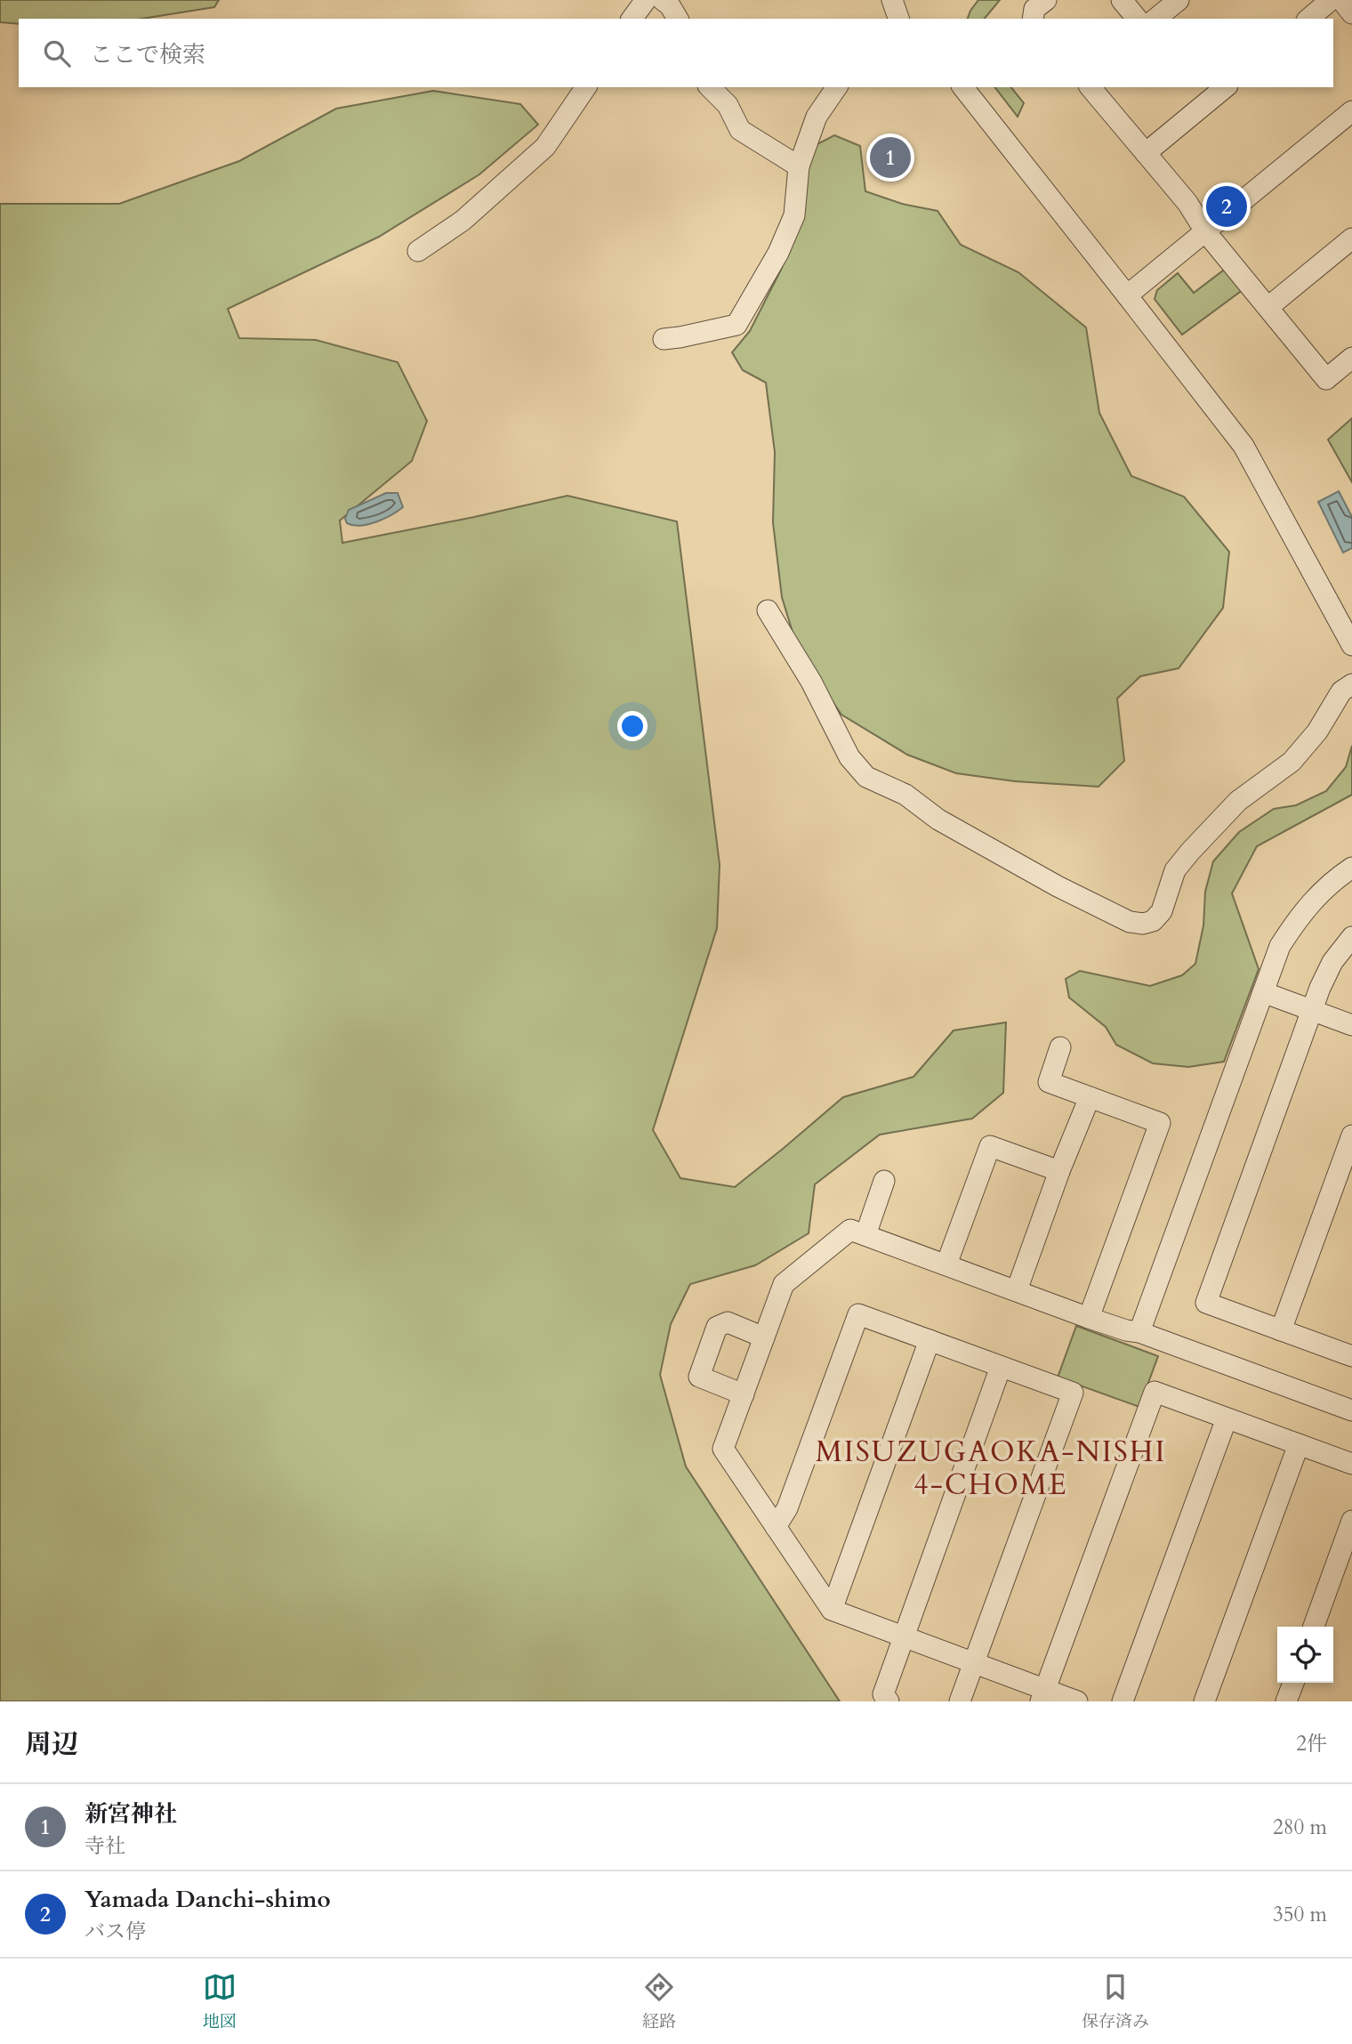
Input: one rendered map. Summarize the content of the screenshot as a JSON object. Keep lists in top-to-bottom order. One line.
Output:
{"districts":["MISUZUGAOKA-NISHI 4-CHOME"],"page":{"search":"ここで検索","pins":["1","2"],"heading":["周辺","2件"],"list":[{"mark":"1","name":"新宮神社","note":"寺社","value":"280 m"},{"mark":"2","name":"Yamada Danchi-shimo","note":"バス停","value":"350 m"}],"nav":["地図","経路","保存済み"]}}
